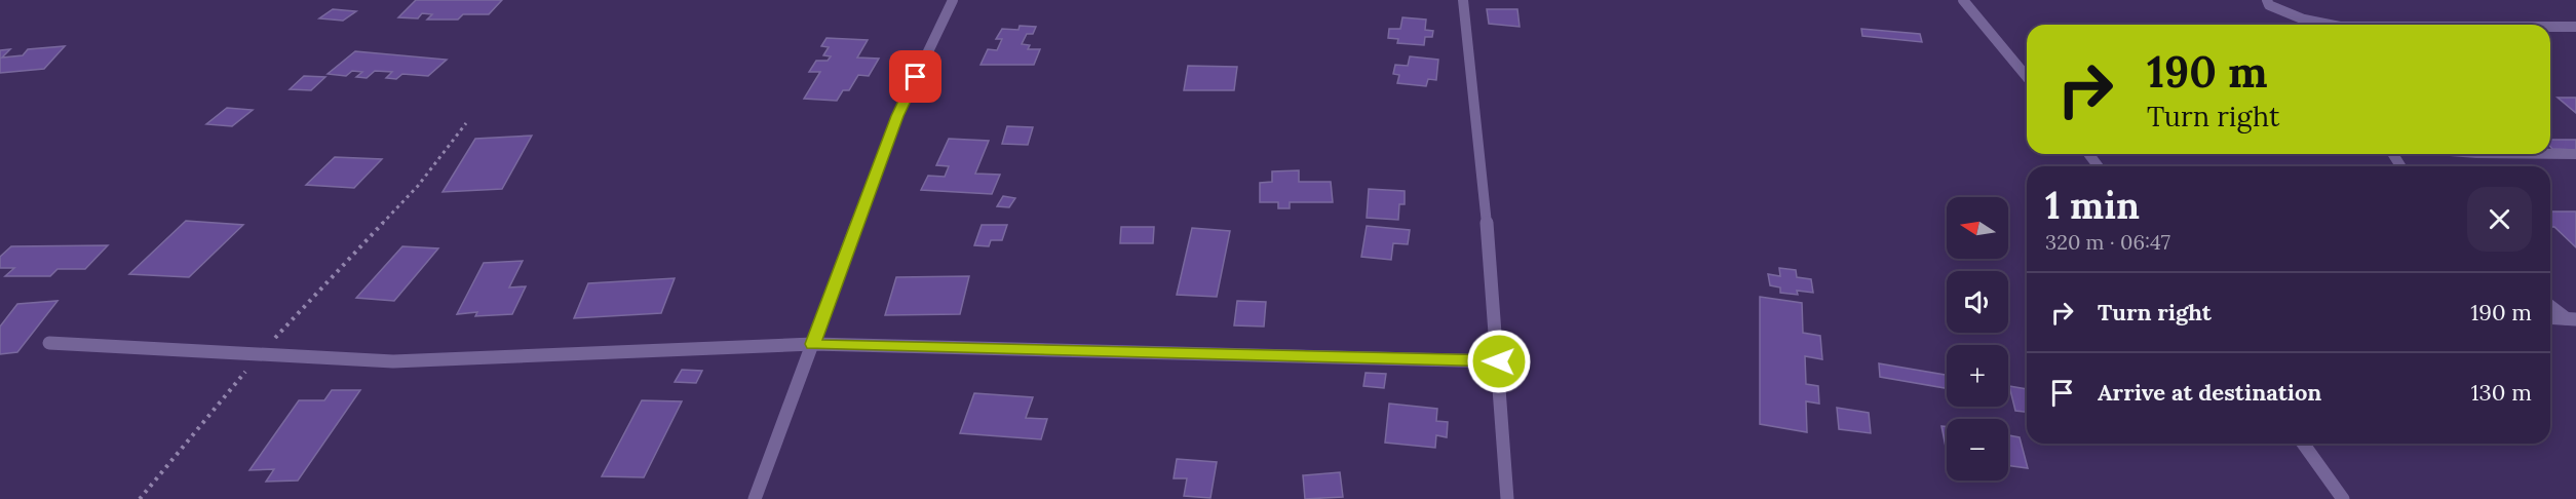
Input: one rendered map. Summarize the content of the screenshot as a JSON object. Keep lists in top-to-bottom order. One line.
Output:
{"north":"left","page":{"turn":["190 m","Turn right"],"heading":["1 min","320 m · 06:47"],"map_buttons":["+","−"],"list":[{"name":"Turn right","value":"190 m"},{"name":"Arrive at destination","value":"130 m"}]}}
